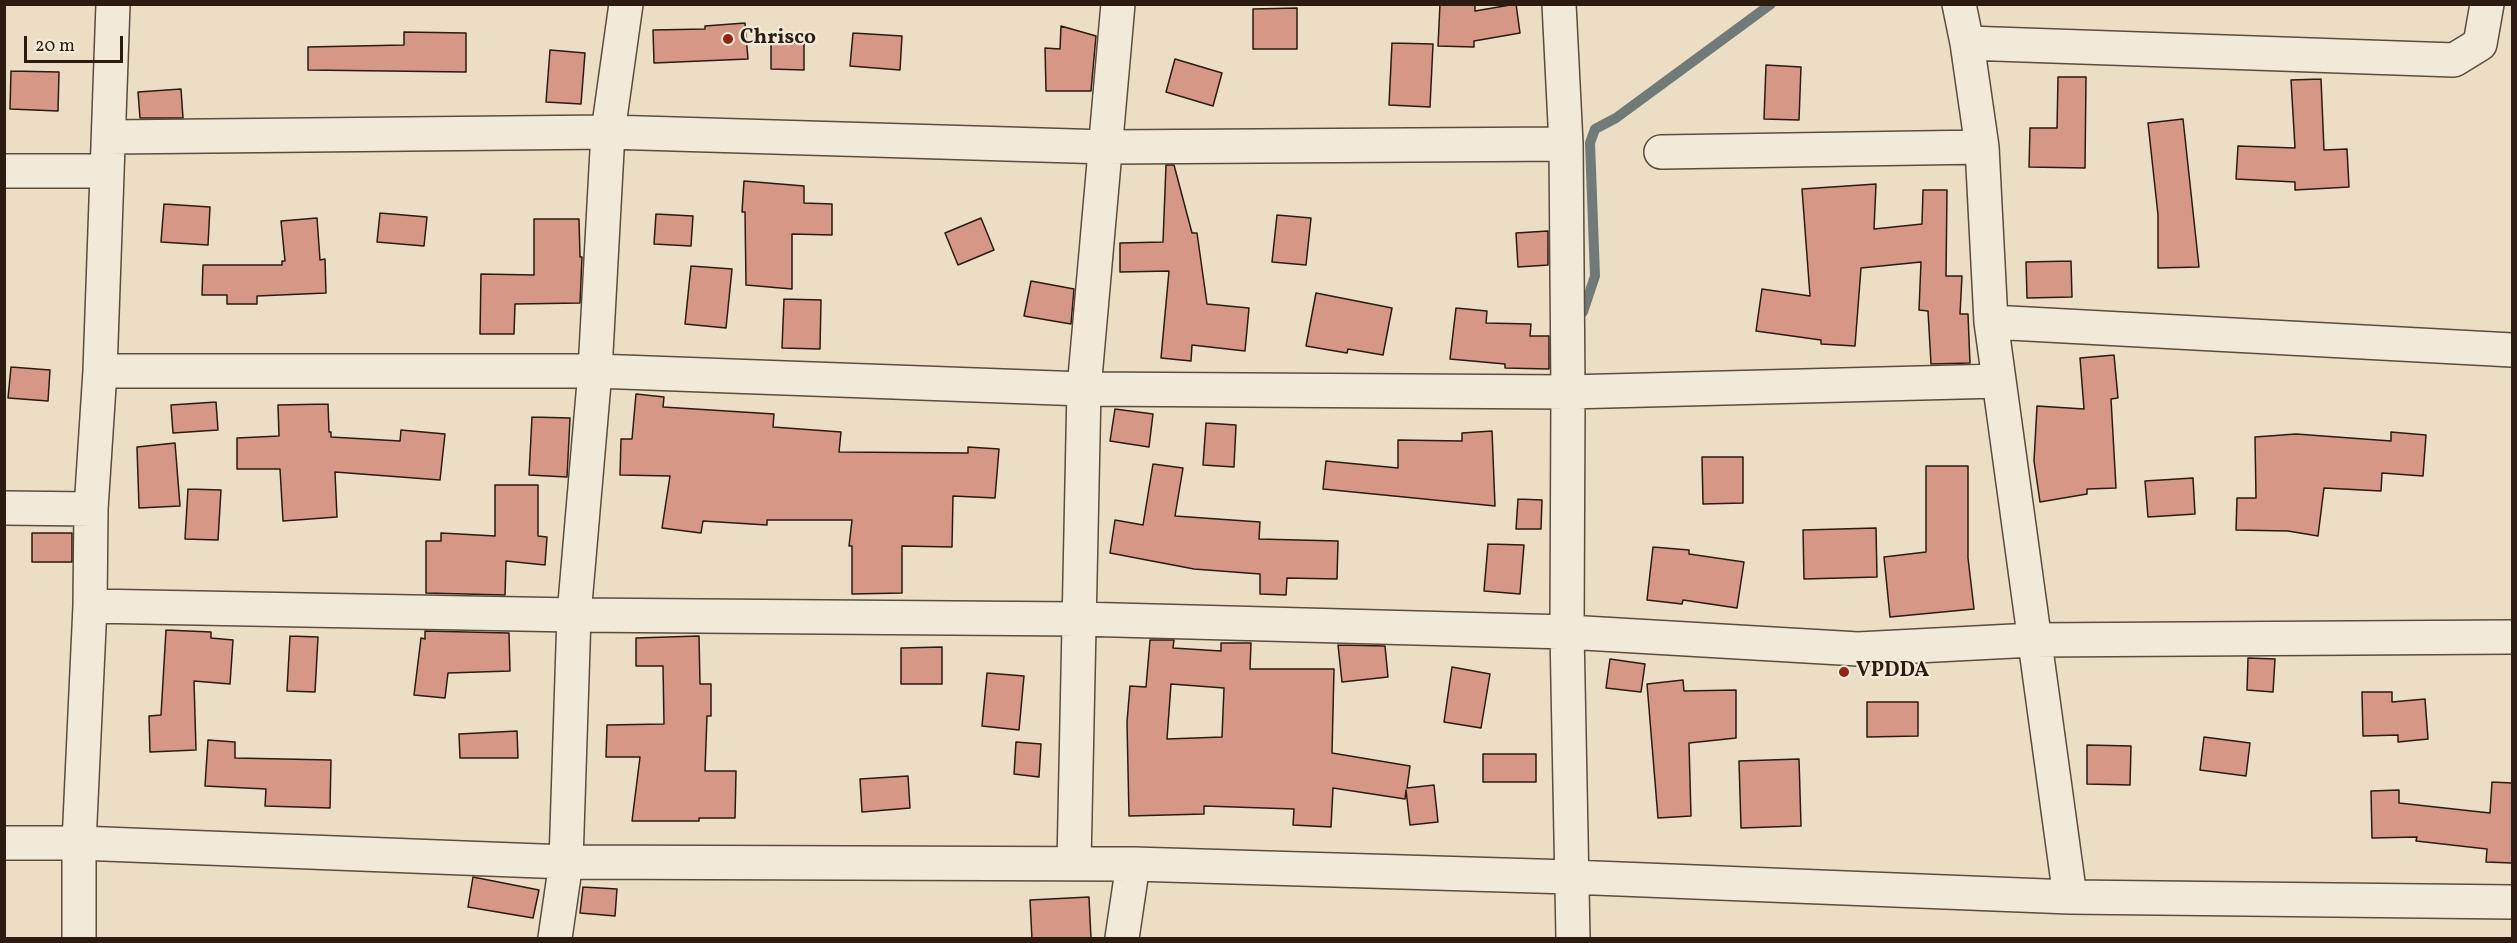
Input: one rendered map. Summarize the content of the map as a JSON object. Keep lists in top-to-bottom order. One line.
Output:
{"places":["Chrisco","VPDDA"],"scale_bar":"20 m"}
